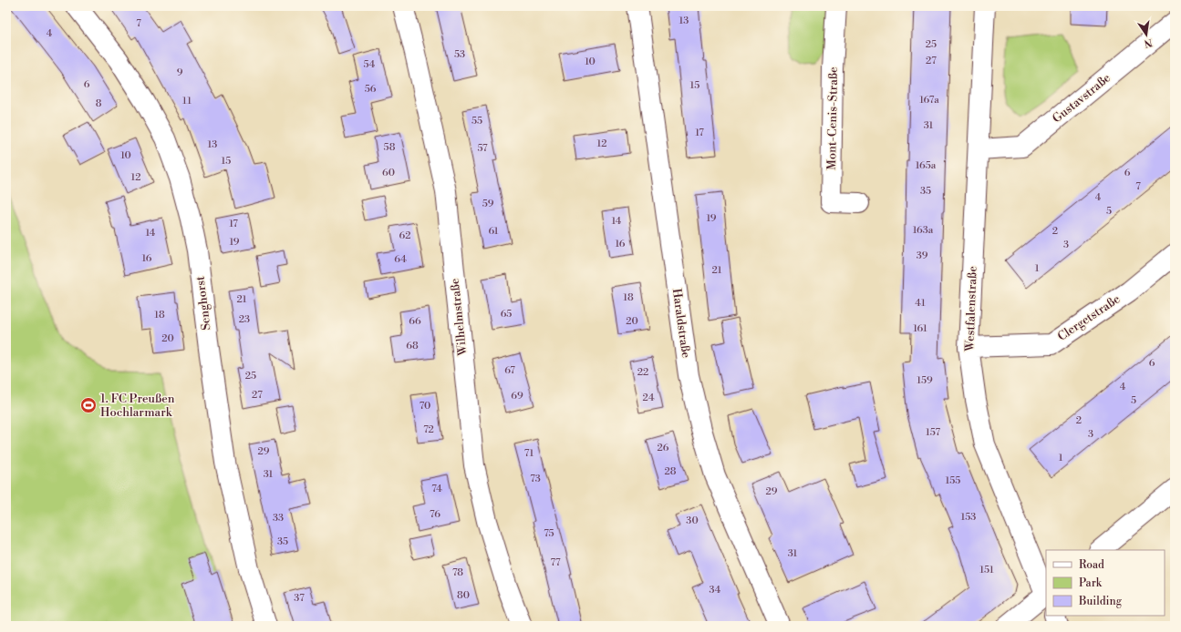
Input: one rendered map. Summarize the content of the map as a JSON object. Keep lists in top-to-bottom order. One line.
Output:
{"streets":{"street":["Gustavstraße","Mont-Cenis-Straße","Senghorst","Westfalenstraße","Wilhelmstraße","Clergetstraße","Haraldstraße"]},"crossings":[["Gustavstraße","Westfalenstraße"],["Westfalenstraße","Clergetstraße"]],"places":{"sports":["1. FC Preußen Hochlarmark"]},"house_numbers":["13","7","4","25","53","27","10","54","9","6","15","56","167a","11","8","55","31","17","12","13","58","57","10","15","165a","60","6","12","7","35","4","59","5","19","14","17","163a","61","2","14","62","19","16","3","39","16","64","1","21","18","21","41","65","18","23","66","20","161","20","68","6","67","22","25","159","4","27","69","24","5","70","2","72","157","3","26","29","71","1","28","31","73","155","74","29","76","153","33","30","75","35","31","77","151","78","34","80","37"],"legend":["Road","Park","Building"],"north":"bottom"}
